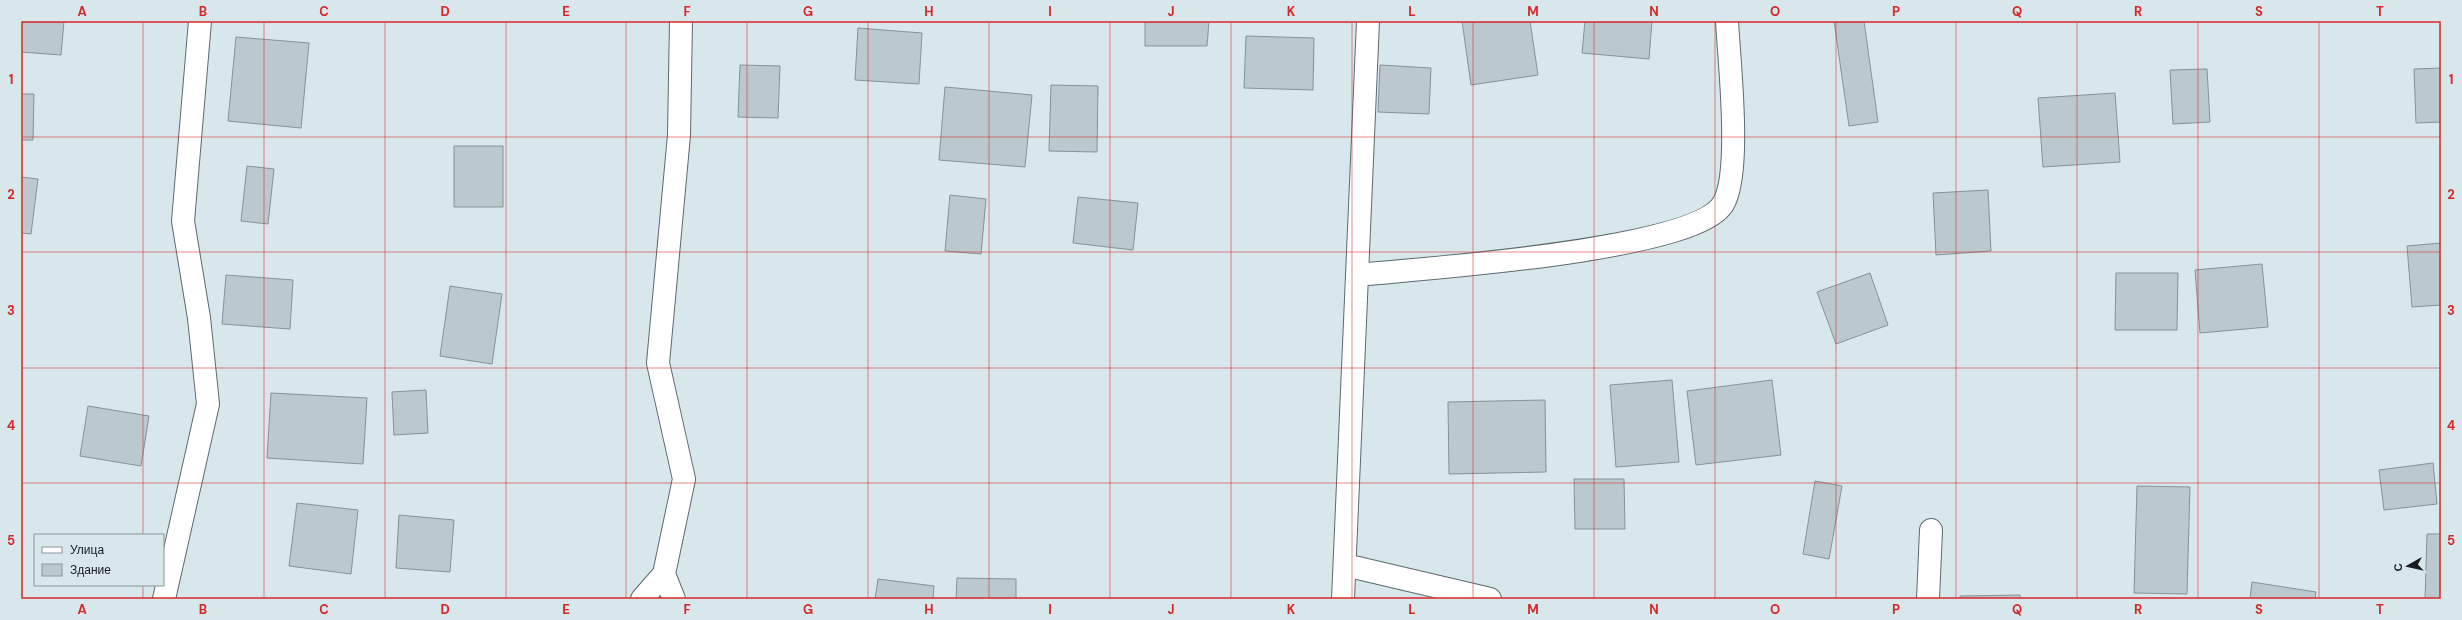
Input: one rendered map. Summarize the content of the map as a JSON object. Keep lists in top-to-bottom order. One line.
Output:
{"legend":["Улица","Здание"],"north":"left","grid":{"columns":["A","B","C","D","E","F","G","H","I","J","K","L","M","N","O","P","Q","R","S","T"],"rows":["1","2","3","4","5"]}}
